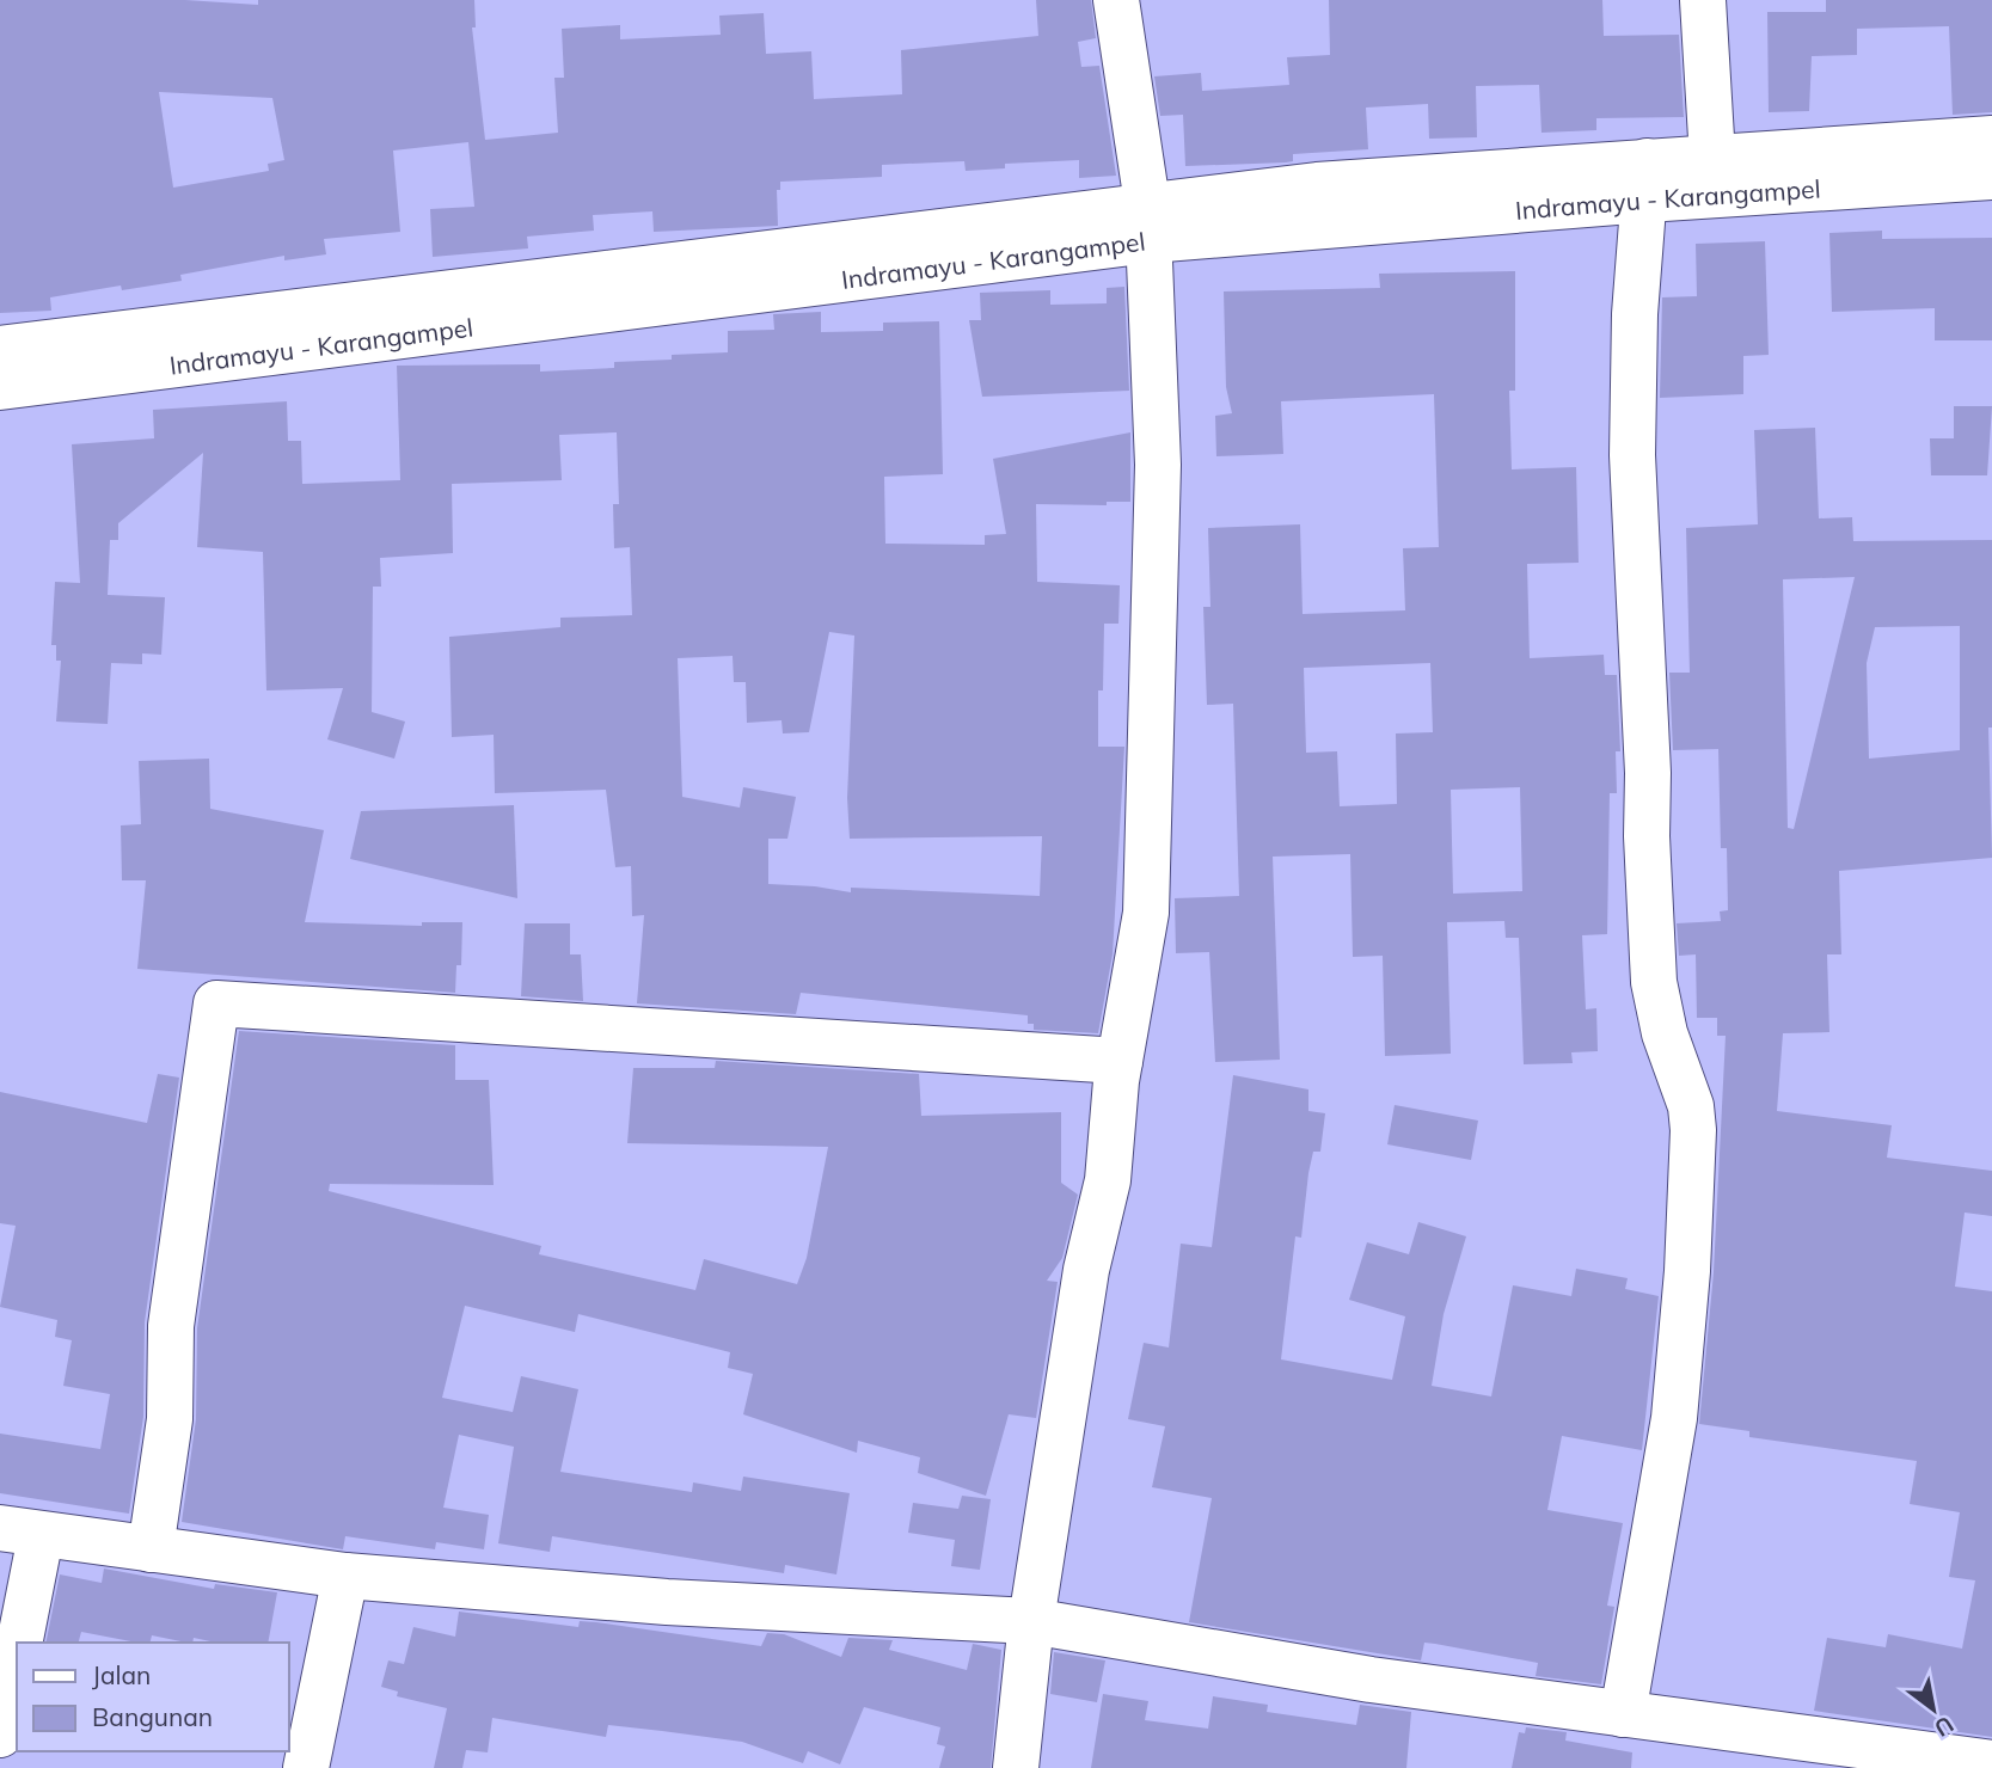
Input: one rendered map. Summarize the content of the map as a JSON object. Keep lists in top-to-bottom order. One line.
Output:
{"streets":{"street":["Indramayu - Karangampel"]},"legend":["Jalan","Bangunan"],"north":"bottom right"}
